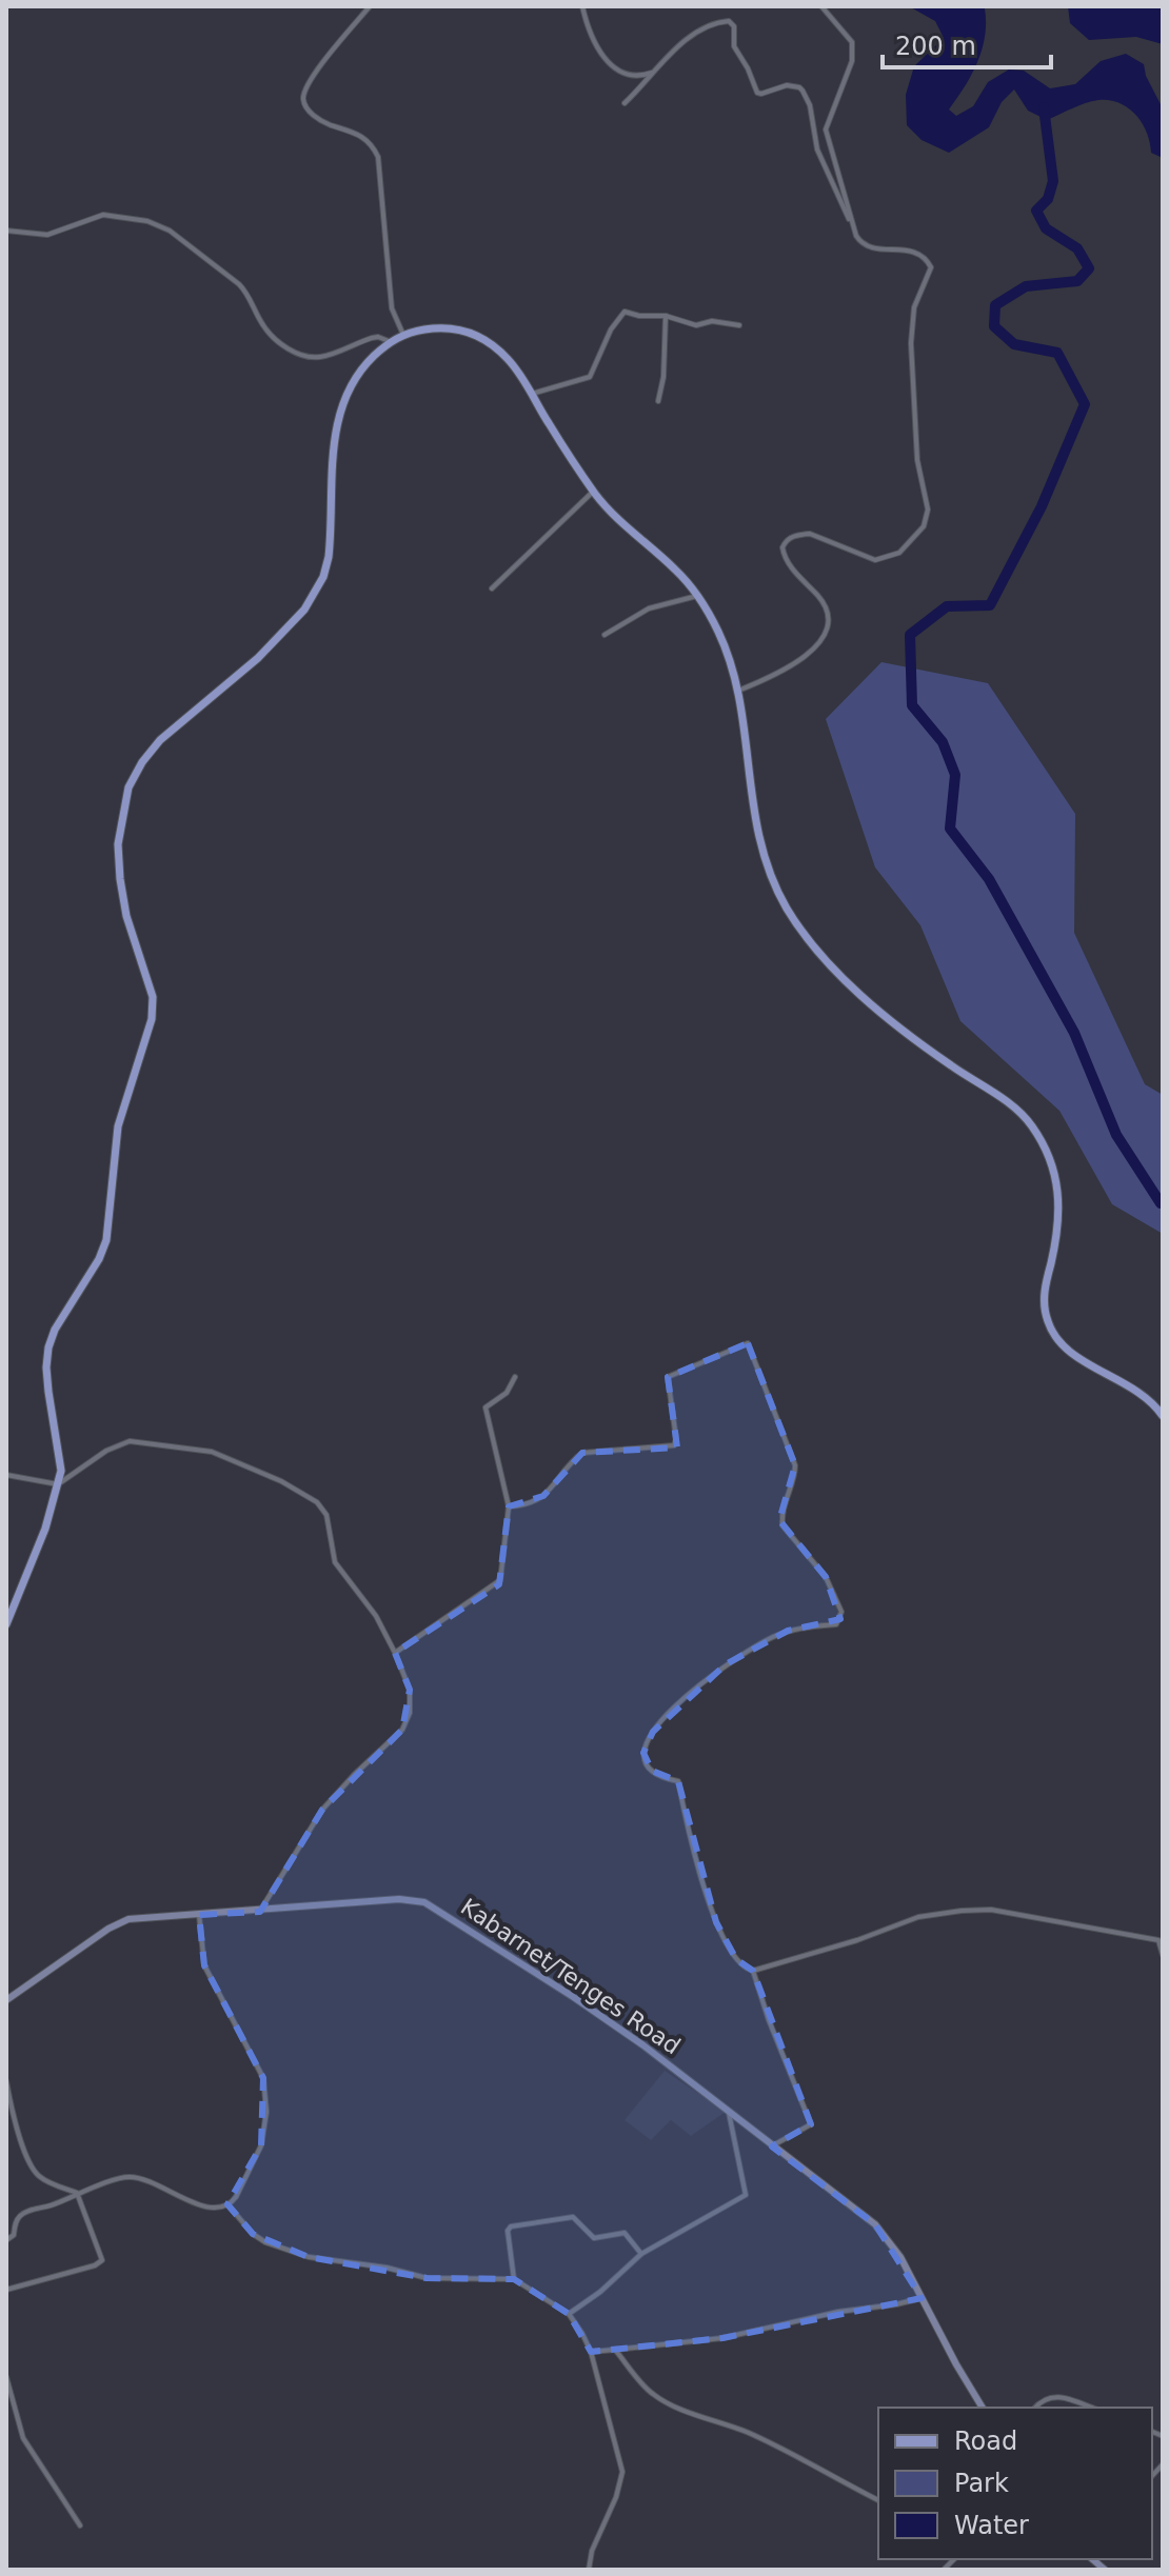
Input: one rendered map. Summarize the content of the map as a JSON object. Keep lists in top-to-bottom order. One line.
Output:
{"streets":{"street":["Kabarnet/Tenges Road"]},"legend":["Road","Park","Water"],"scale_bar":"200 m"}
